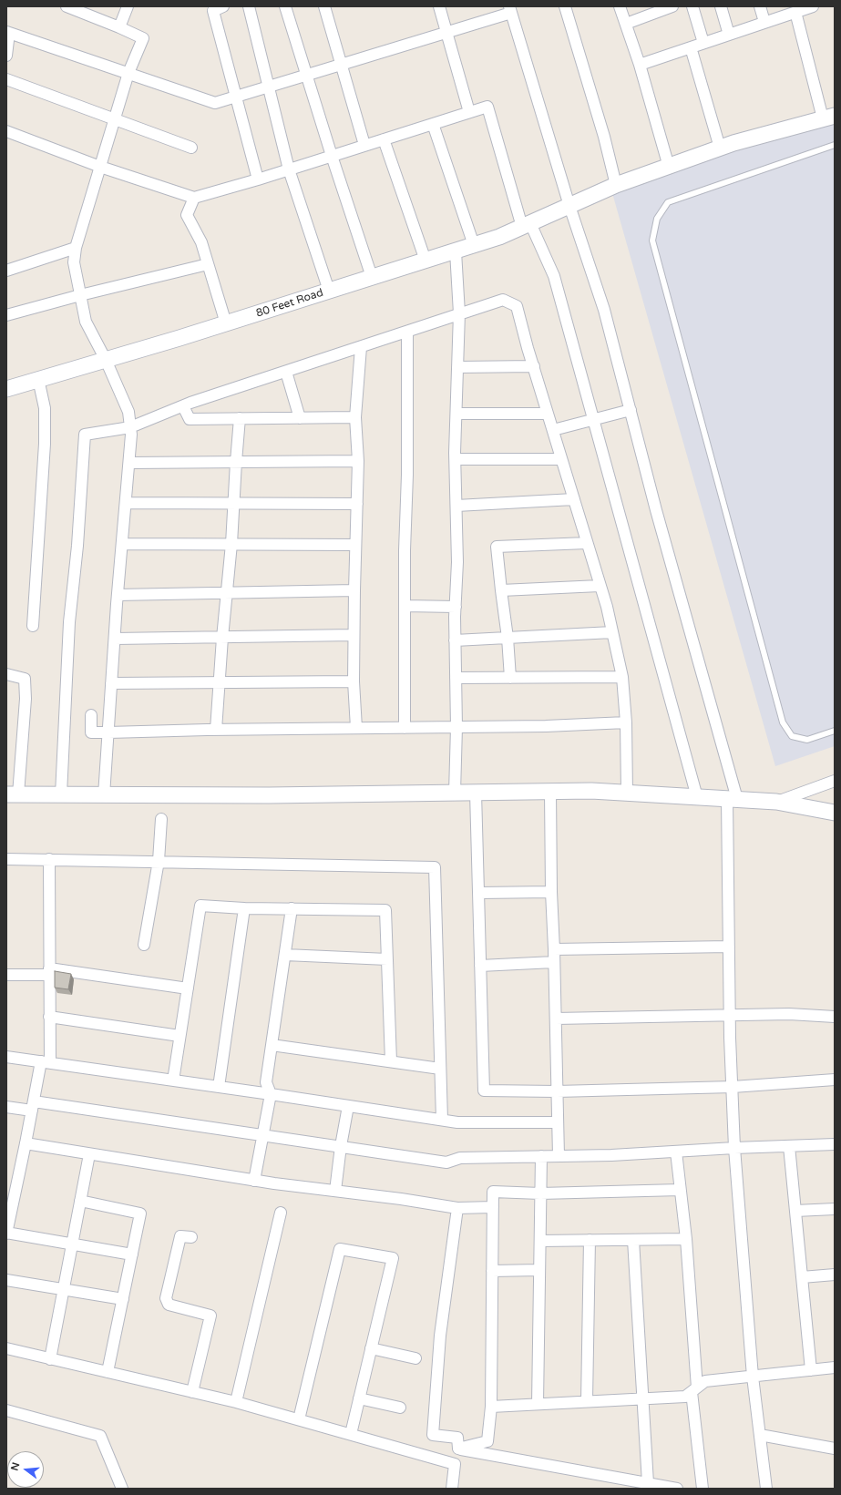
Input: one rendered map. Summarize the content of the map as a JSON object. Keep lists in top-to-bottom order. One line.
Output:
{"streets":{"main road":["80 Feet Road"]},"north":"left"}
